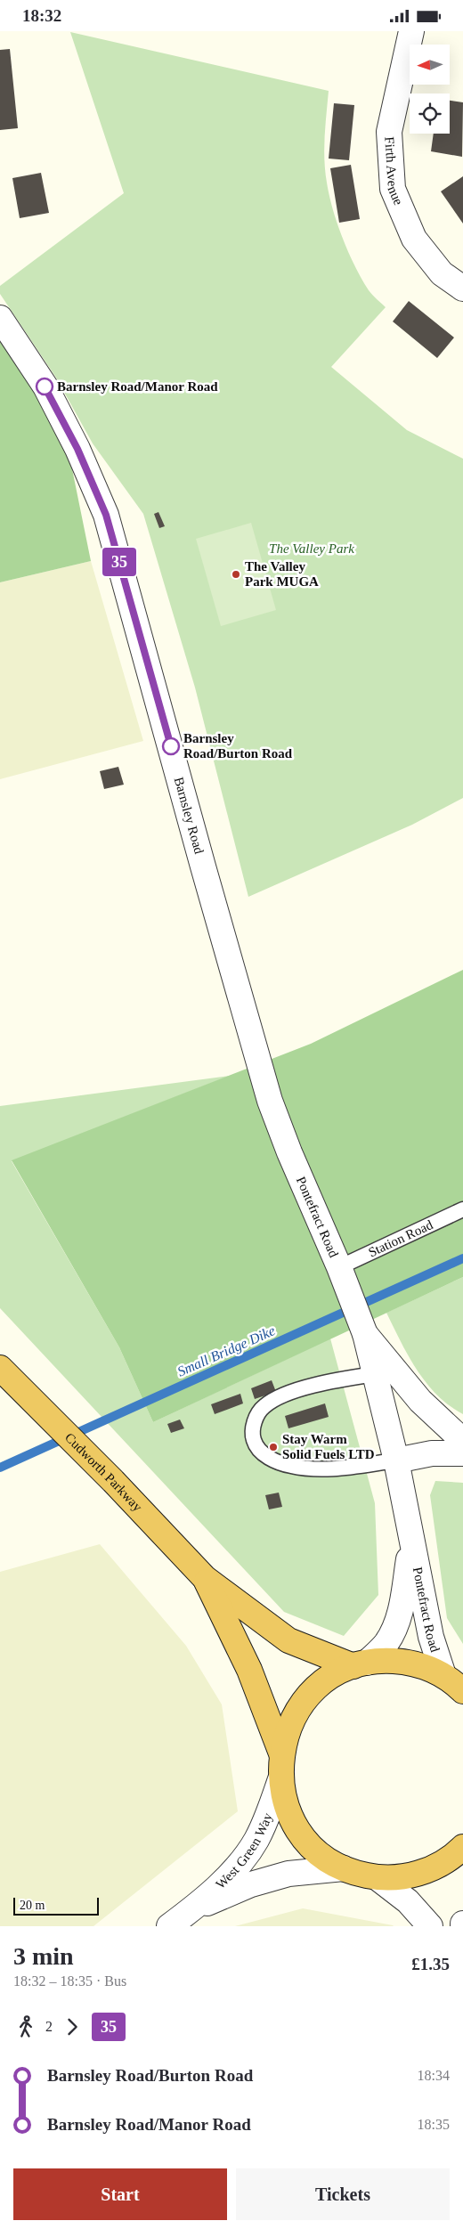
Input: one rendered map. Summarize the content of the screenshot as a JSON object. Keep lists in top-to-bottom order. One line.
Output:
{"streets":{"highway":["Cudworth Parkway"],"street":["Firth Avenue","Barnsley Road","Pontefract Road","West Green Way"],"lane":["Station Road"]},"crossings":[["Barnsley Road","Pontefract Road"],["Pontefract Road","Station Road"],["Pontefract Road","Cudworth Parkway"]],"water":["Small Bridge Dike"],"parks":["The Valley Park"],"places":["Barnsley Road/Manor Road","The Valley Park MUGA","Barnsley Road/Burton Road","Stay Warm Solid Fuels LTD"],"lines":["bus line 35"],"scale_bar":"20 m","north":"left","page":{"status":"18:32","on_map":"35","scale":"20 m","heading":["3 min","18:32 – 18:35 · Bus","£1.35"],"legs":["2","35"],"list":[{"name":"Barnsley Road/Burton Road","value":"18:34"},{"name":"Barnsley Road/Manor Road","value":"18:35"}],"buttons":["Start","Tickets"]}}
